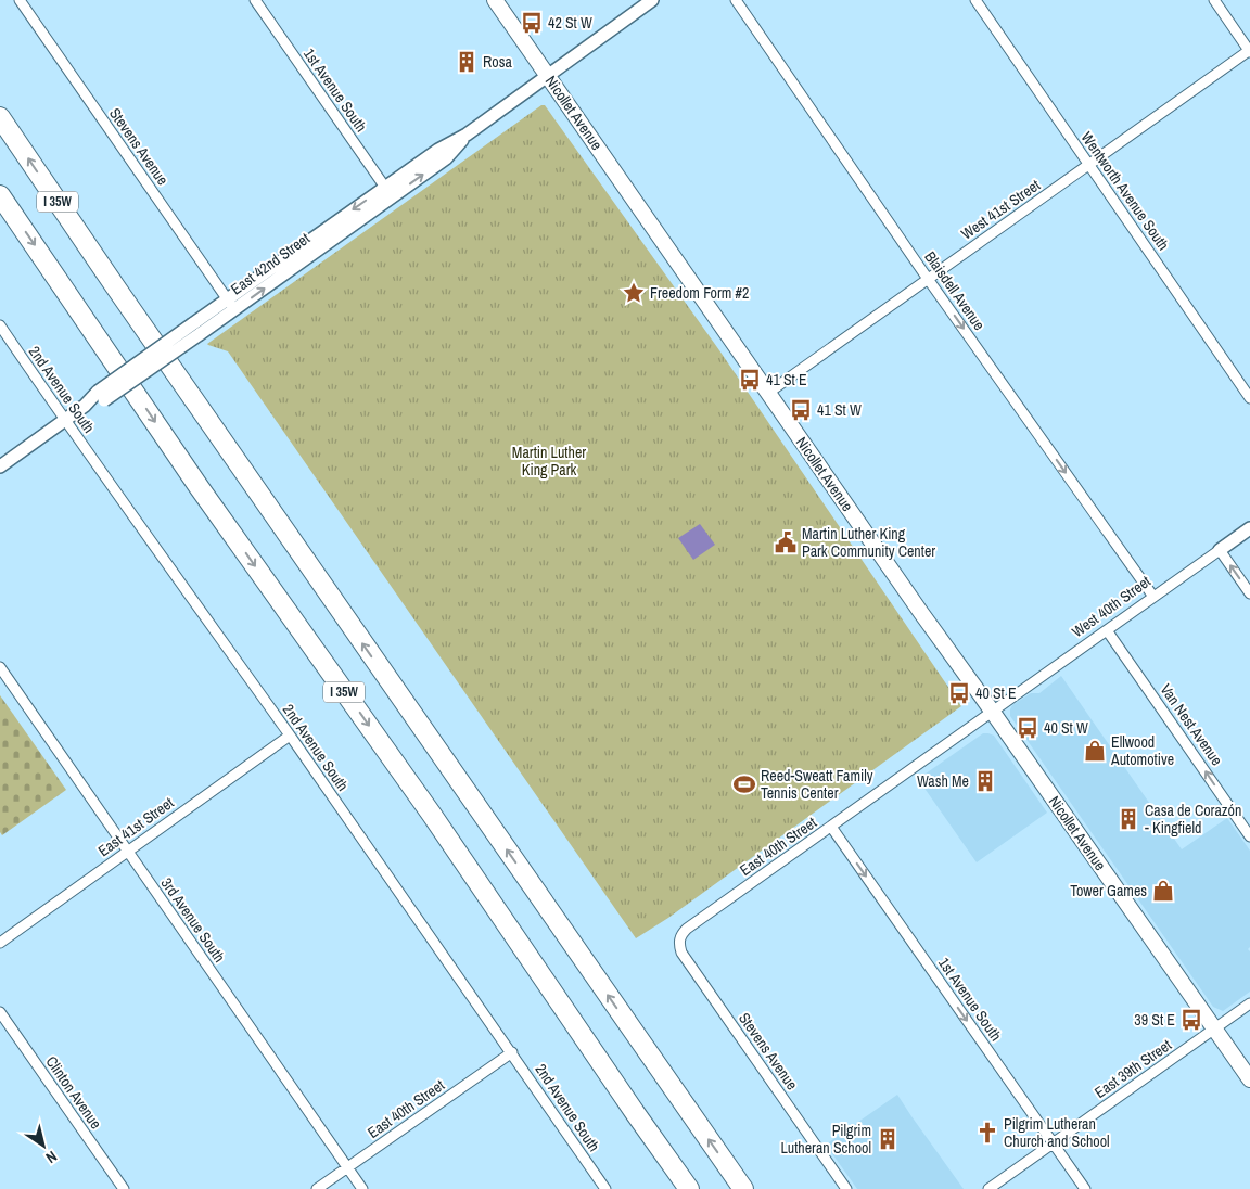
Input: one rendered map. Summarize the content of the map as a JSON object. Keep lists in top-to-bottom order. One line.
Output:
{"streets":{"highway":["I 35W"],"main road":["Nicollet Avenue"],"street":["1st Avenue South","Stevens Avenue","Wentworth Avenue South","West 41st Street","East 42nd Street","Blaisdell Avenue","2nd Avenue South","West 40th Street","Van Nest Avenue","East 41st Street","East 40th Street","3rd Avenue South","East 39th Street","Clinton Avenue"]},"crossings":[["1st Avenue South","East 42nd Street"],["1st Avenue South","East 40th Street"],["1st Avenue South","East 39th Street"],["Nicollet Avenue","West 41st Street"],["Nicollet Avenue","East 42nd Street"],["Nicollet Avenue","West 40th Street"],["Nicollet Avenue","East 40th Street"],["Nicollet Avenue","East 39th Street"],["Stevens Avenue","East 42nd Street"],["Stevens Avenue","East 40th Street"],["Wentworth Avenue South","West 41st Street"],["West 41st Street","Blaisdell Avenue"],["East 42nd Street","2nd Avenue South"],["Blaisdell Avenue","West 40th Street"],["2nd Avenue South","East 41st Street"],["2nd Avenue South","East 40th Street"],["West 40th Street","Van Nest Avenue"],["West 40th Street","East 40th Street"],["East 41st Street","3rd Avenue South"],["East 40th Street","3rd Avenue South"]],"one_way":["1st Avenue South","Blaisdell Avenue","Van Nest Avenue"],"parks":["Martin Luther King Park"],"places":{"bus stop":["42 St W","41 St E","41 St W","40 St E","40 St W","39 St E"],"building":["Rosa","Wash Me","Casa de Corazón - Kingfield","Pilgrim Lutheran School"],"place":["Freedom Form #2"],"public building":["Martin Luther King Park Community Center"],"shop":["Ellwood Automotive","Tower Games"],"sports":["Reed-Sweatt Family Tennis Center"],"church":["Pilgrim Lutheran Church and School"]},"north":"bottom right"}
